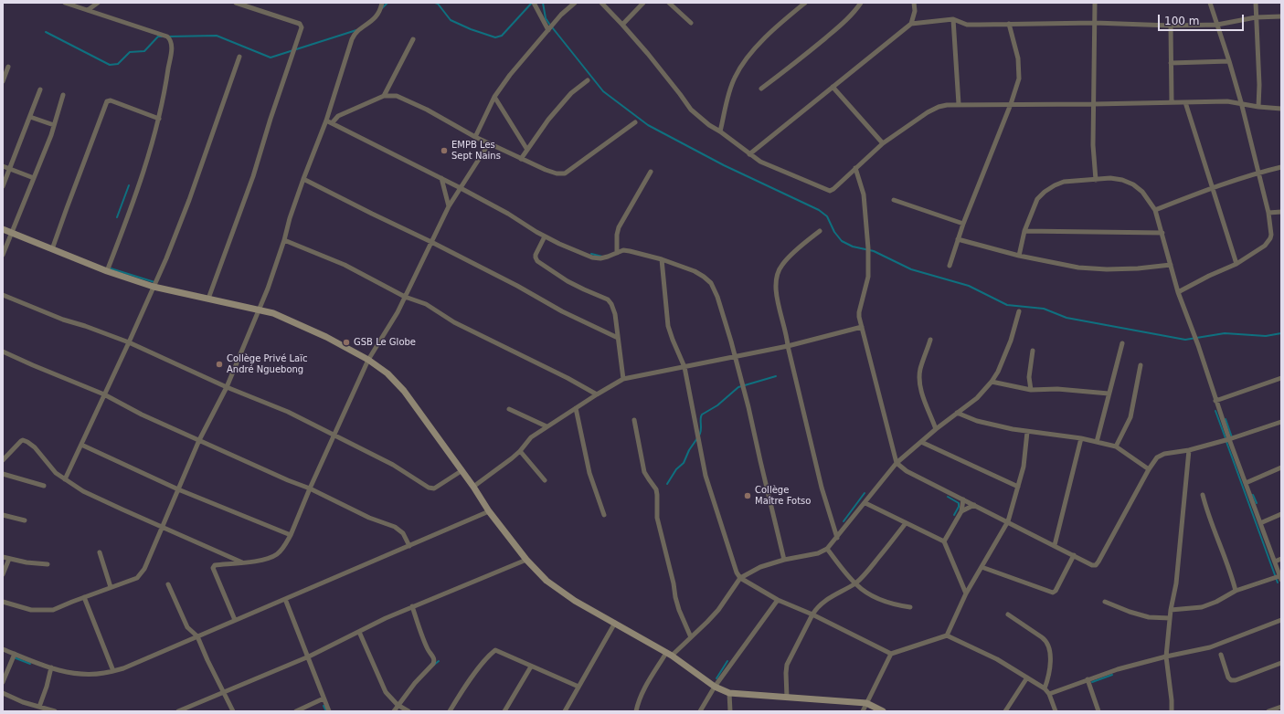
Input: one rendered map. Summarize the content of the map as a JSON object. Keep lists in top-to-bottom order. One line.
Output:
{"places":["EMPB Les Sept Nains","GSB Le Globe","Collège Privé Laïc André Nguebong","Collège Maître Fotso"],"scale_bar":"100 m"}
